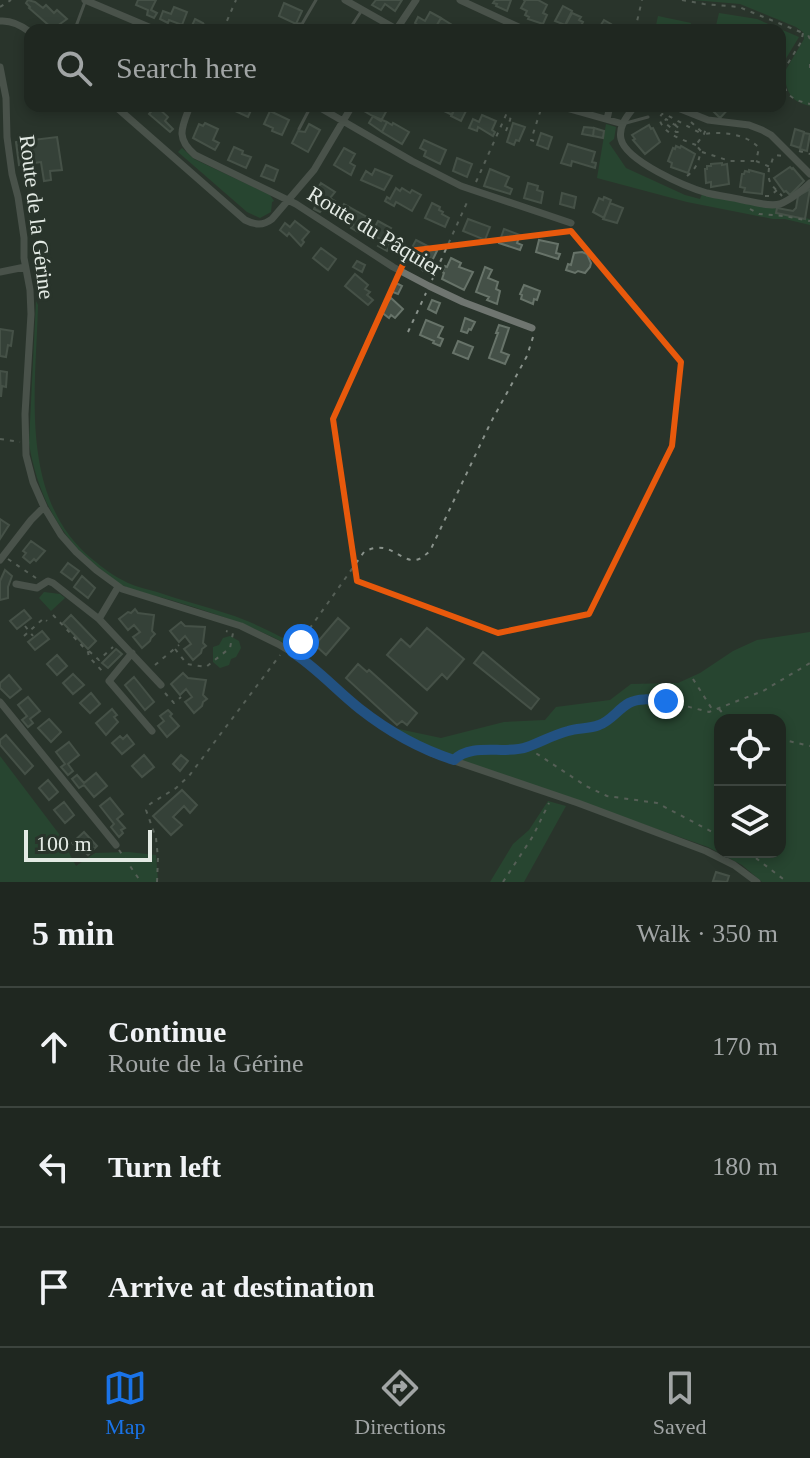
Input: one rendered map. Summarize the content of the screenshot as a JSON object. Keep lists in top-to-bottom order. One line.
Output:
{"streets":{"street":["Route de la Gérine","Route du Pâquier"]},"scale_bar":"100 m","page":{"search":"Search here","scale":"100 m","heading":["5 min","Walk · 350 m"],"list":[["Continue","Route de la Gérine","170 m"],["Turn left","180 m"],"Arrive at destination"],"nav":["Map","Directions","Saved"]}}
